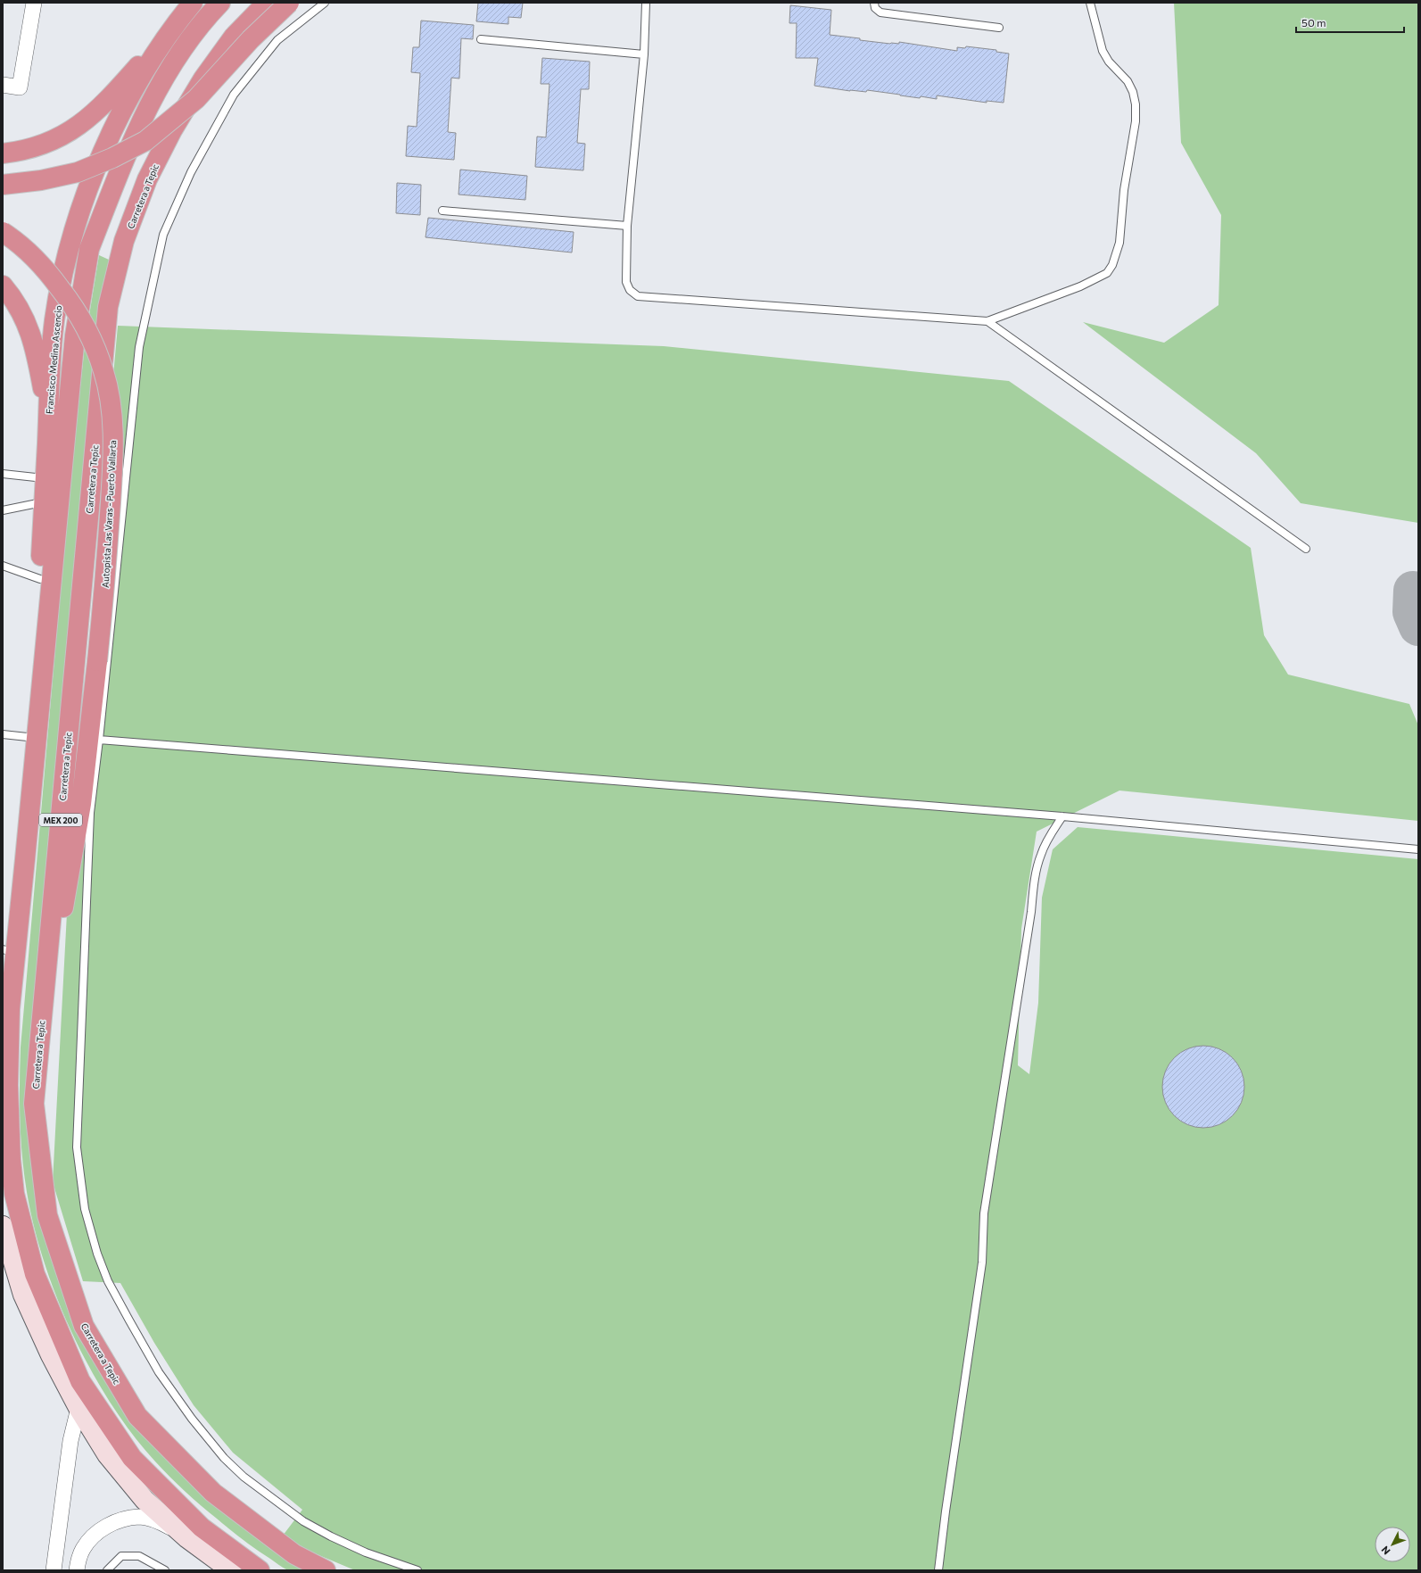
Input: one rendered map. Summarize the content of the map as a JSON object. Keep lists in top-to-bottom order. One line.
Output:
{"streets":{"highway":["Carretera a Tepic","Francisco Medina Ascencio","Autopista Las Varas - Puerto Vallarta","MEX 200"]},"crossings":[["Carretera a Tepic","Autopista Las Varas - Puerto Vallarta"],["Francisco Medina Ascencio","MEX 200"]],"scale_bar":"50 m","north":"bottom left"}
